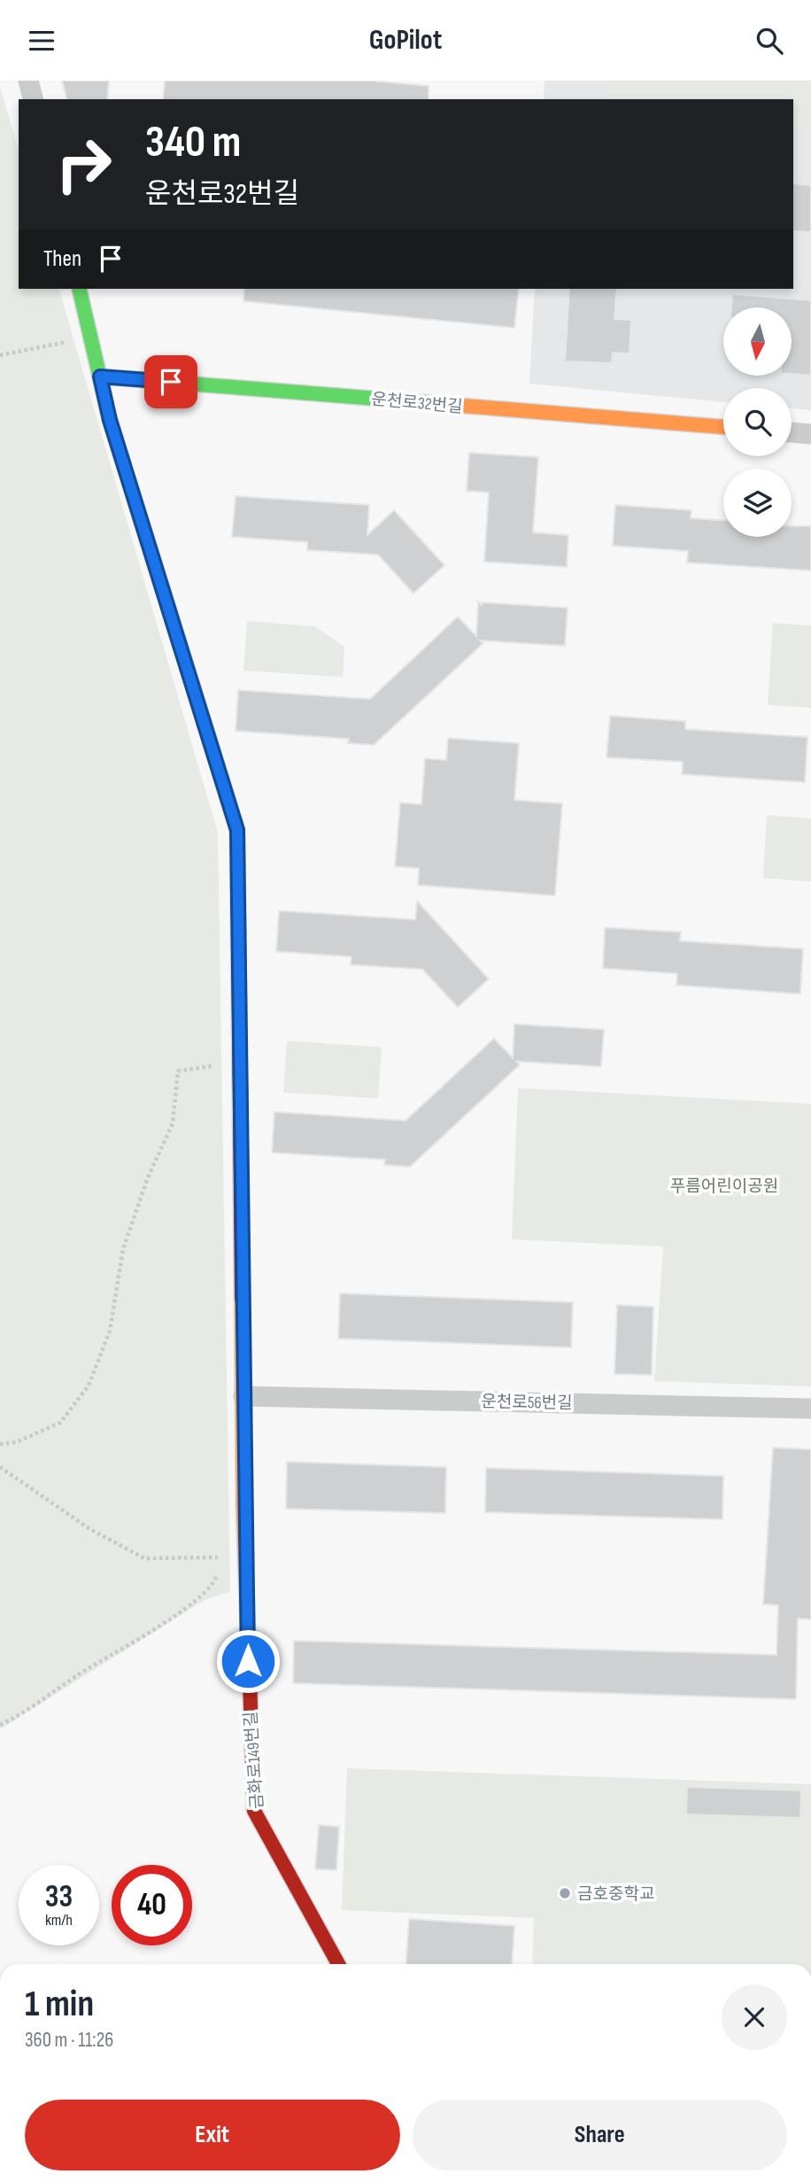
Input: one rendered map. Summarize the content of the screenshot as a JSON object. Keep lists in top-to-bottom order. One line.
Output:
{"streets":{"street":["운천로32번길","운천로56번길","금화로149번길"]},"crossings":[["운천로32번길","금화로149번길"],["운천로56번길","금화로149번길"]],"parks":["푸름어린이공원"],"places":["금호중학교"],"north":"bottom","page":{"header":"GoPilot","turn":["340 m","운천로32번길"],"then":"Then","speed":"33 km/h","limit":"40","heading":["1 min","360 m · 11:26"],"buttons":["Exit","Share"]}}
